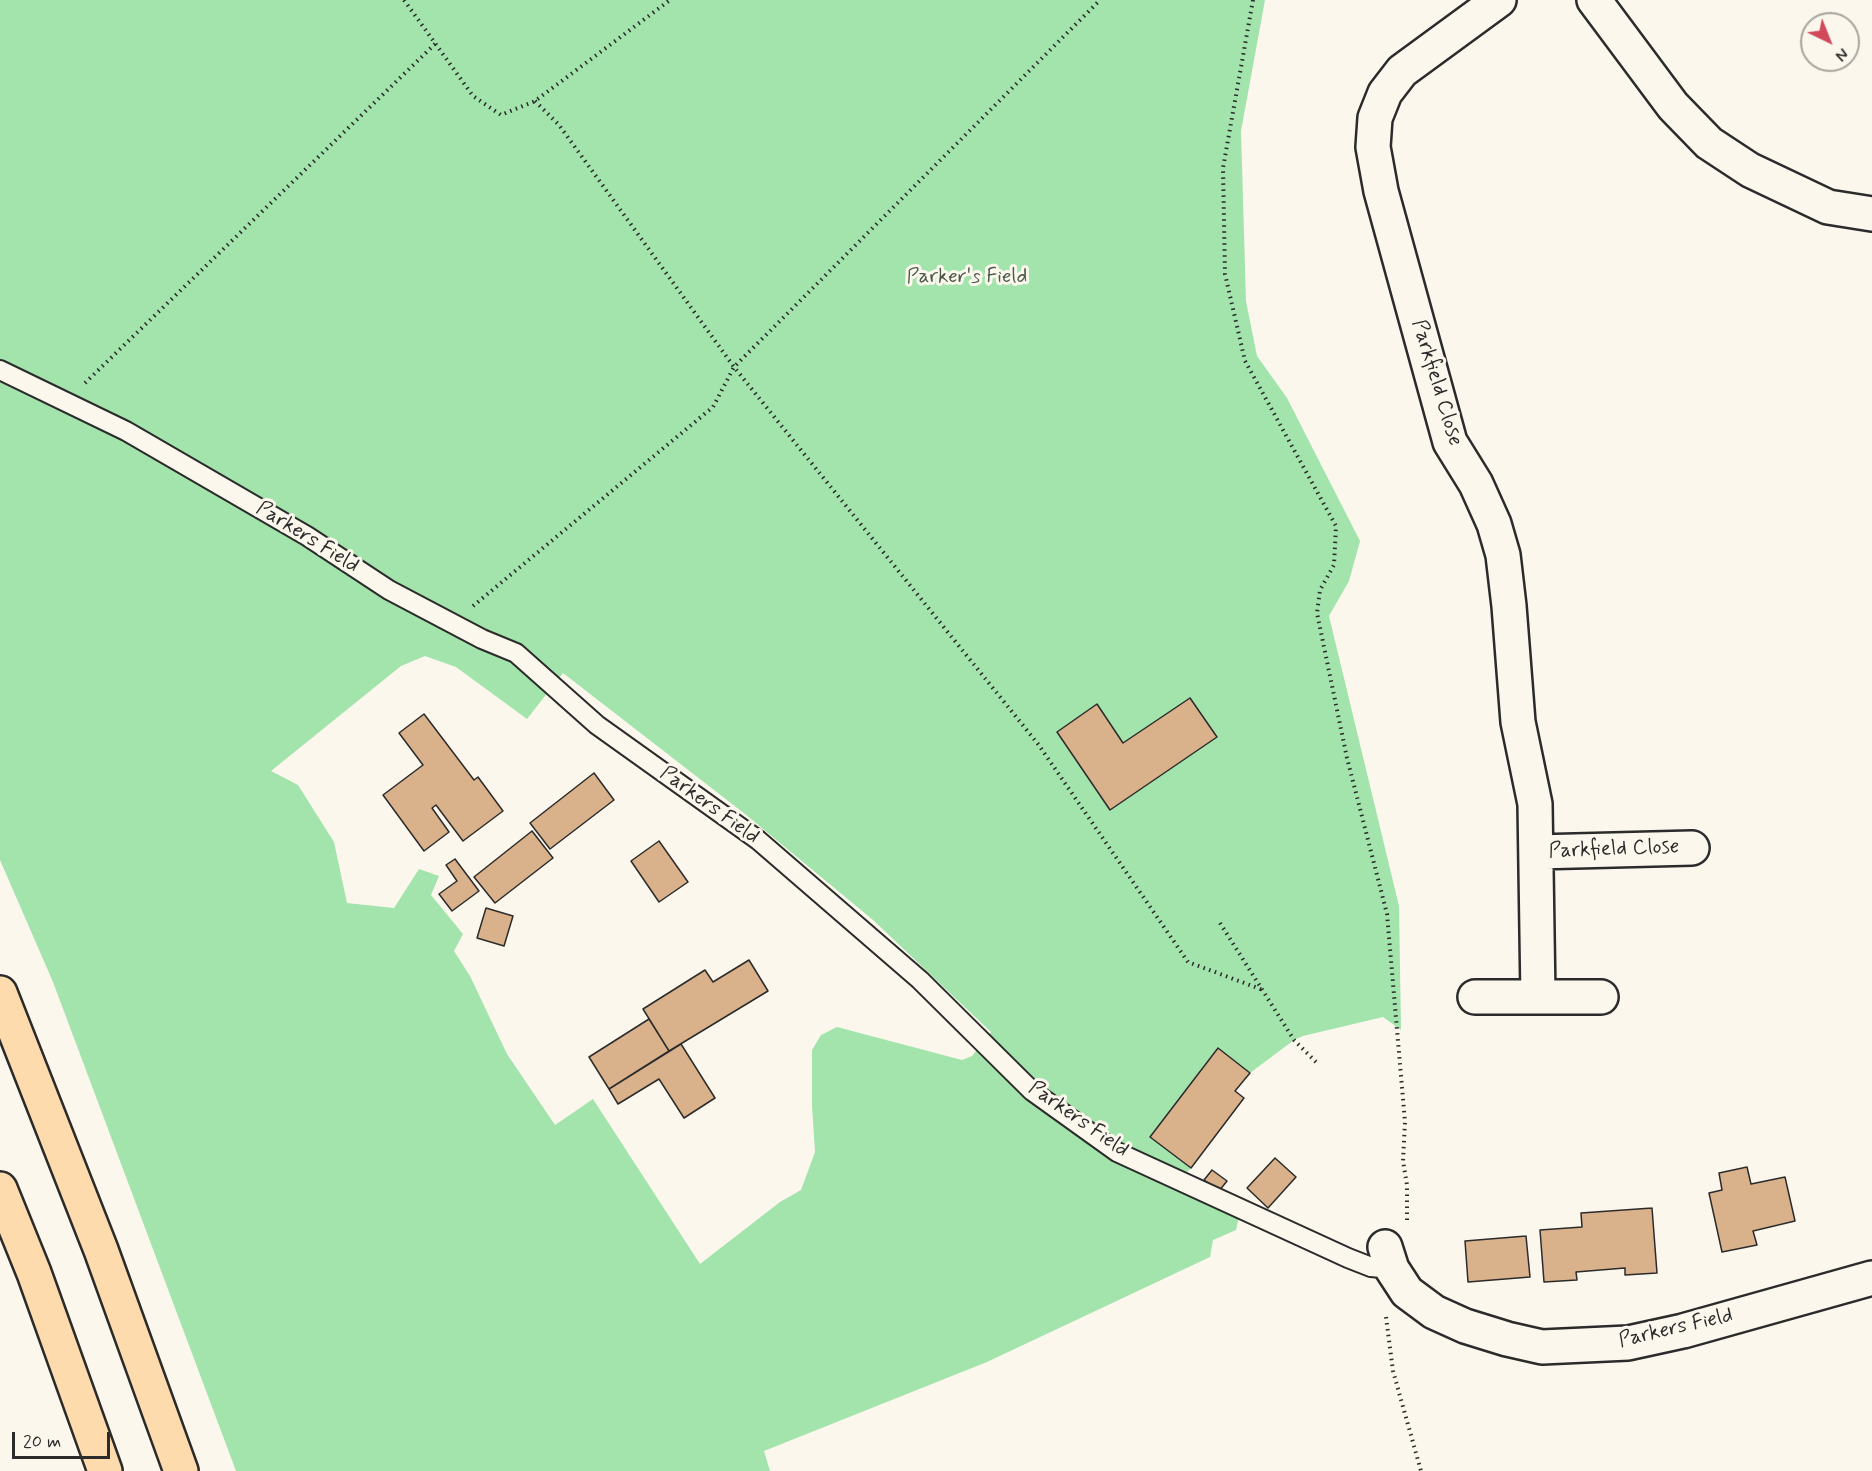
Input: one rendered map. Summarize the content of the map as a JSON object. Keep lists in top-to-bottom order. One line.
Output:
{"streets":{"street":["Parkfield Close","Parkers Field"]},"parks":["Parker's Field"],"scale_bar":"20 m","north":"bottom right"}
